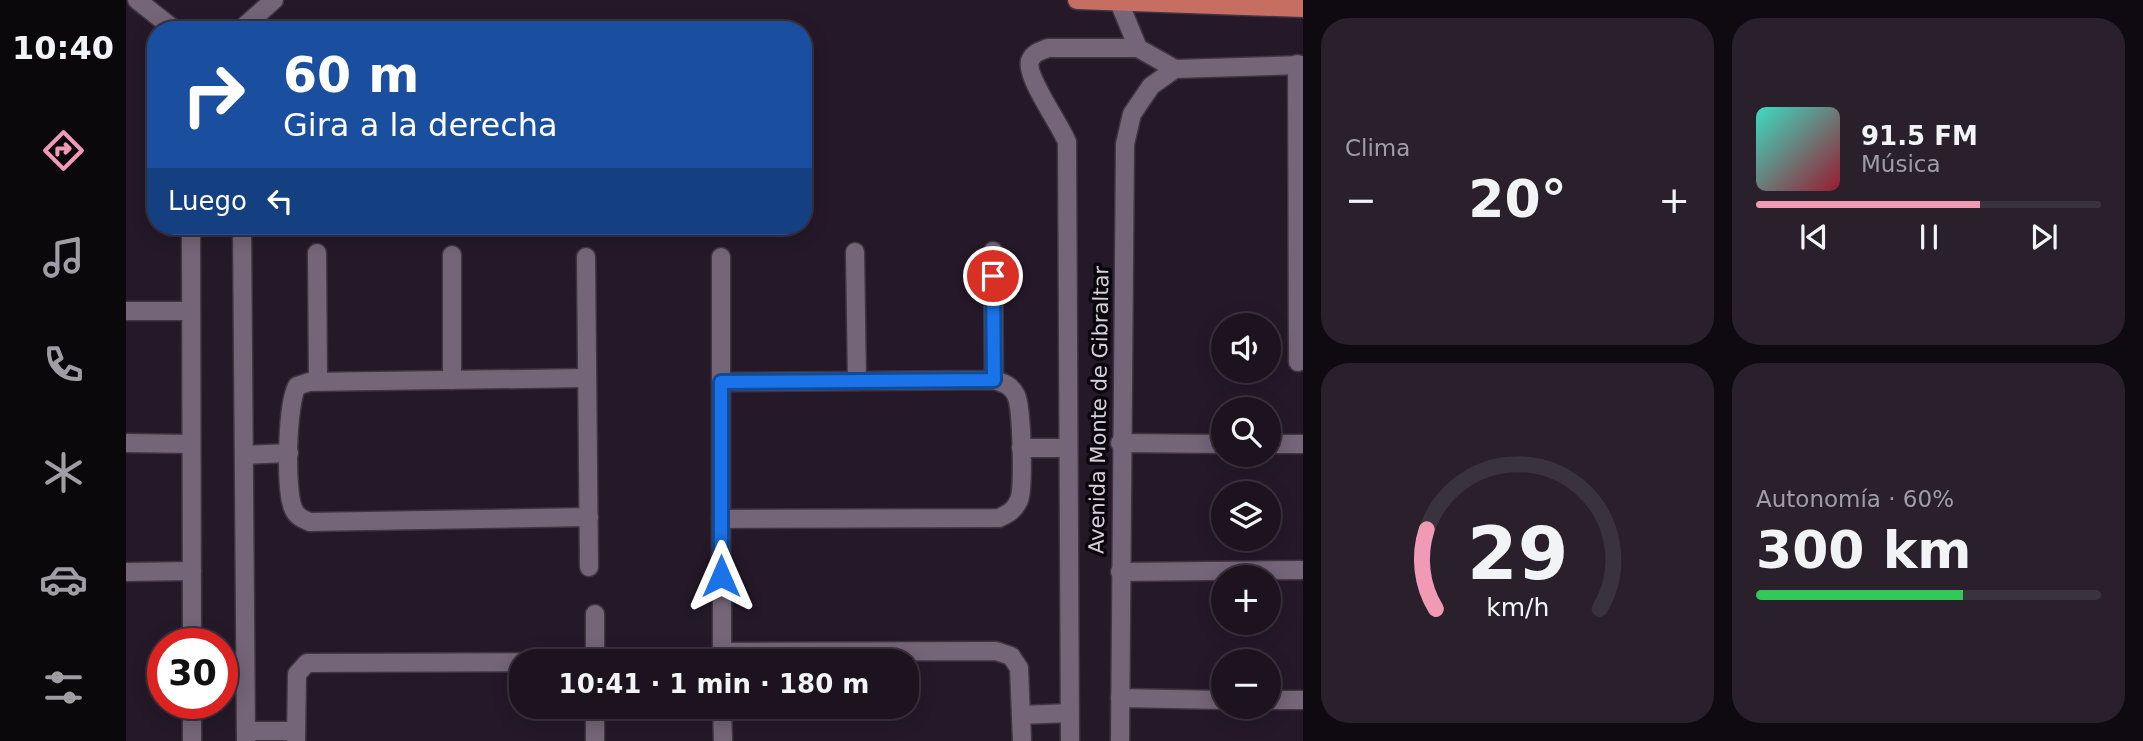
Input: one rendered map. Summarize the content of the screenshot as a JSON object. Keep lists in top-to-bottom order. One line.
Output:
{"streets":{"street":["Avenida Monte de Gibraltar"]},"page":{"tabs":"10:40","tile":["Clima",["Autonomía · 60%","300 km"]],"turn":["60 m","Gira a la derecha"],"song":["91.5 FM","Música"],"then":"Luego","heat":["−","20°","+"],"map_buttons":["+","−"],"limit":"30","trip":"10:41 · 1 min · 180 m","gauge":["29","km/h"]}}
